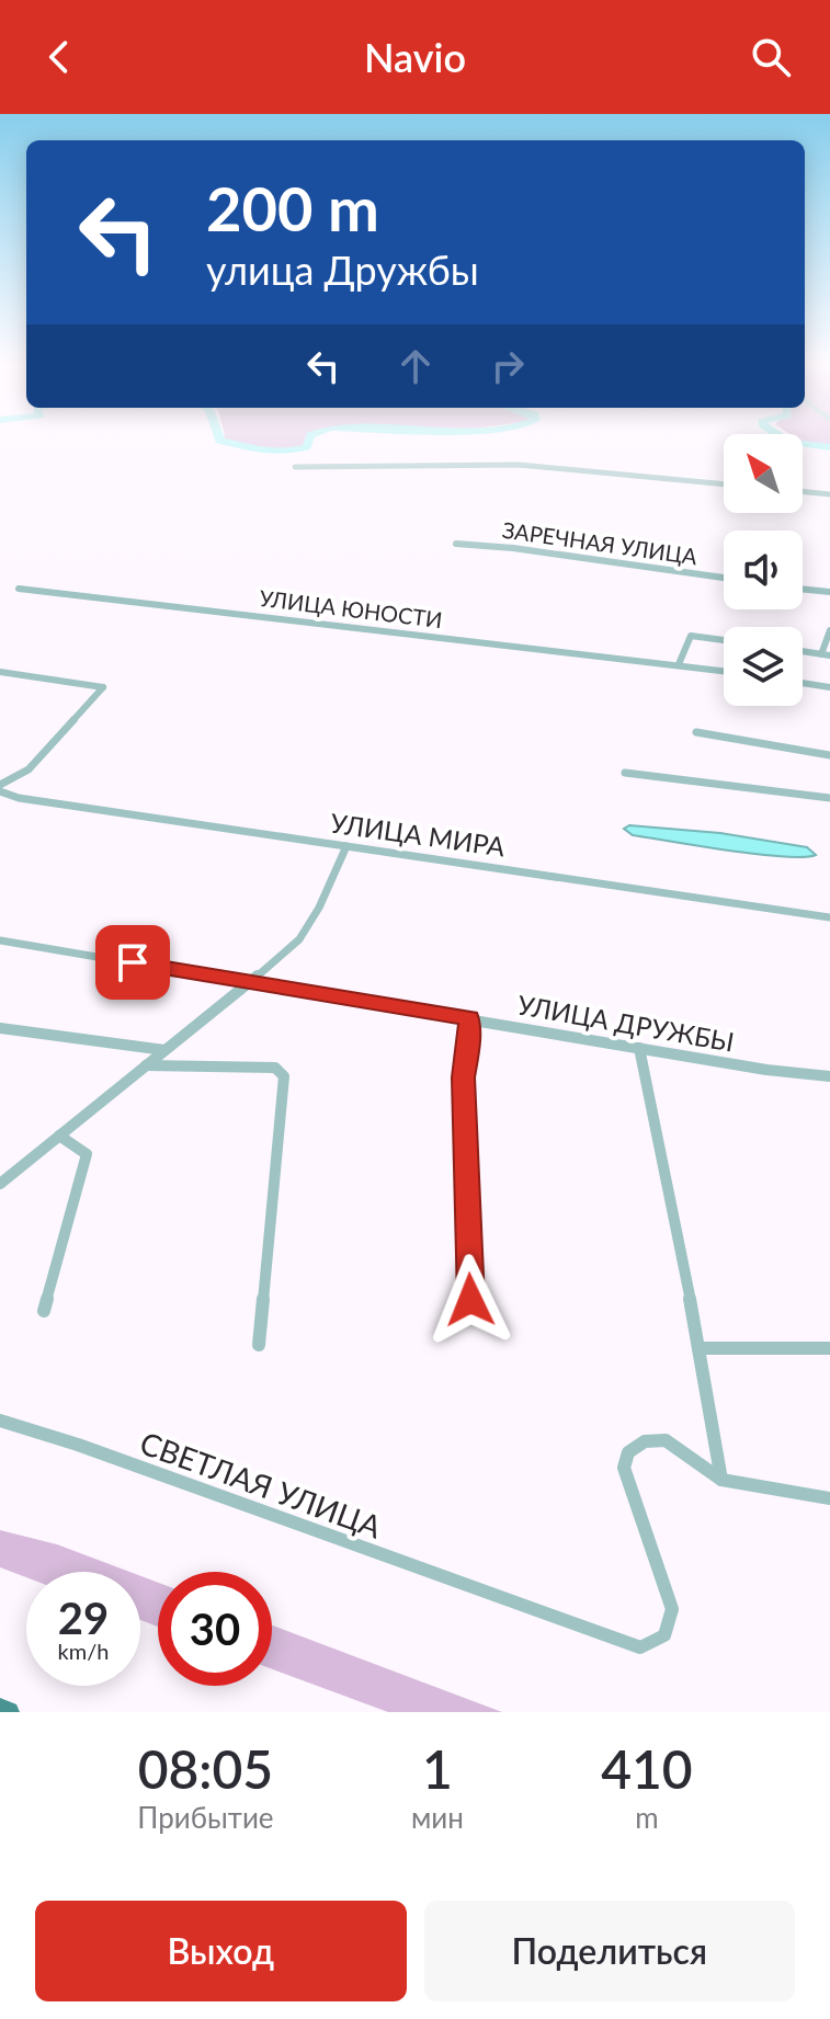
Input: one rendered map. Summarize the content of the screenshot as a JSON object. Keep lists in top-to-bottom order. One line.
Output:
{"streets":{"street":["ЗАРЕЧНАЯ УЛИЦА","УЛИЦА ЮНОСТИ","УЛИЦА МИРА","УЛИЦА ДРУЖБЫ","СВЕТЛАЯ УЛИЦА"]},"north":"top left","page":{"header":"Navio","turn":["200 m","улица Дружбы"],"speed":"29 km/h","limit":"30","eta":["08:05","Прибытие","1","мин","410","m"],"buttons":["Выход","Поделиться"]}}
